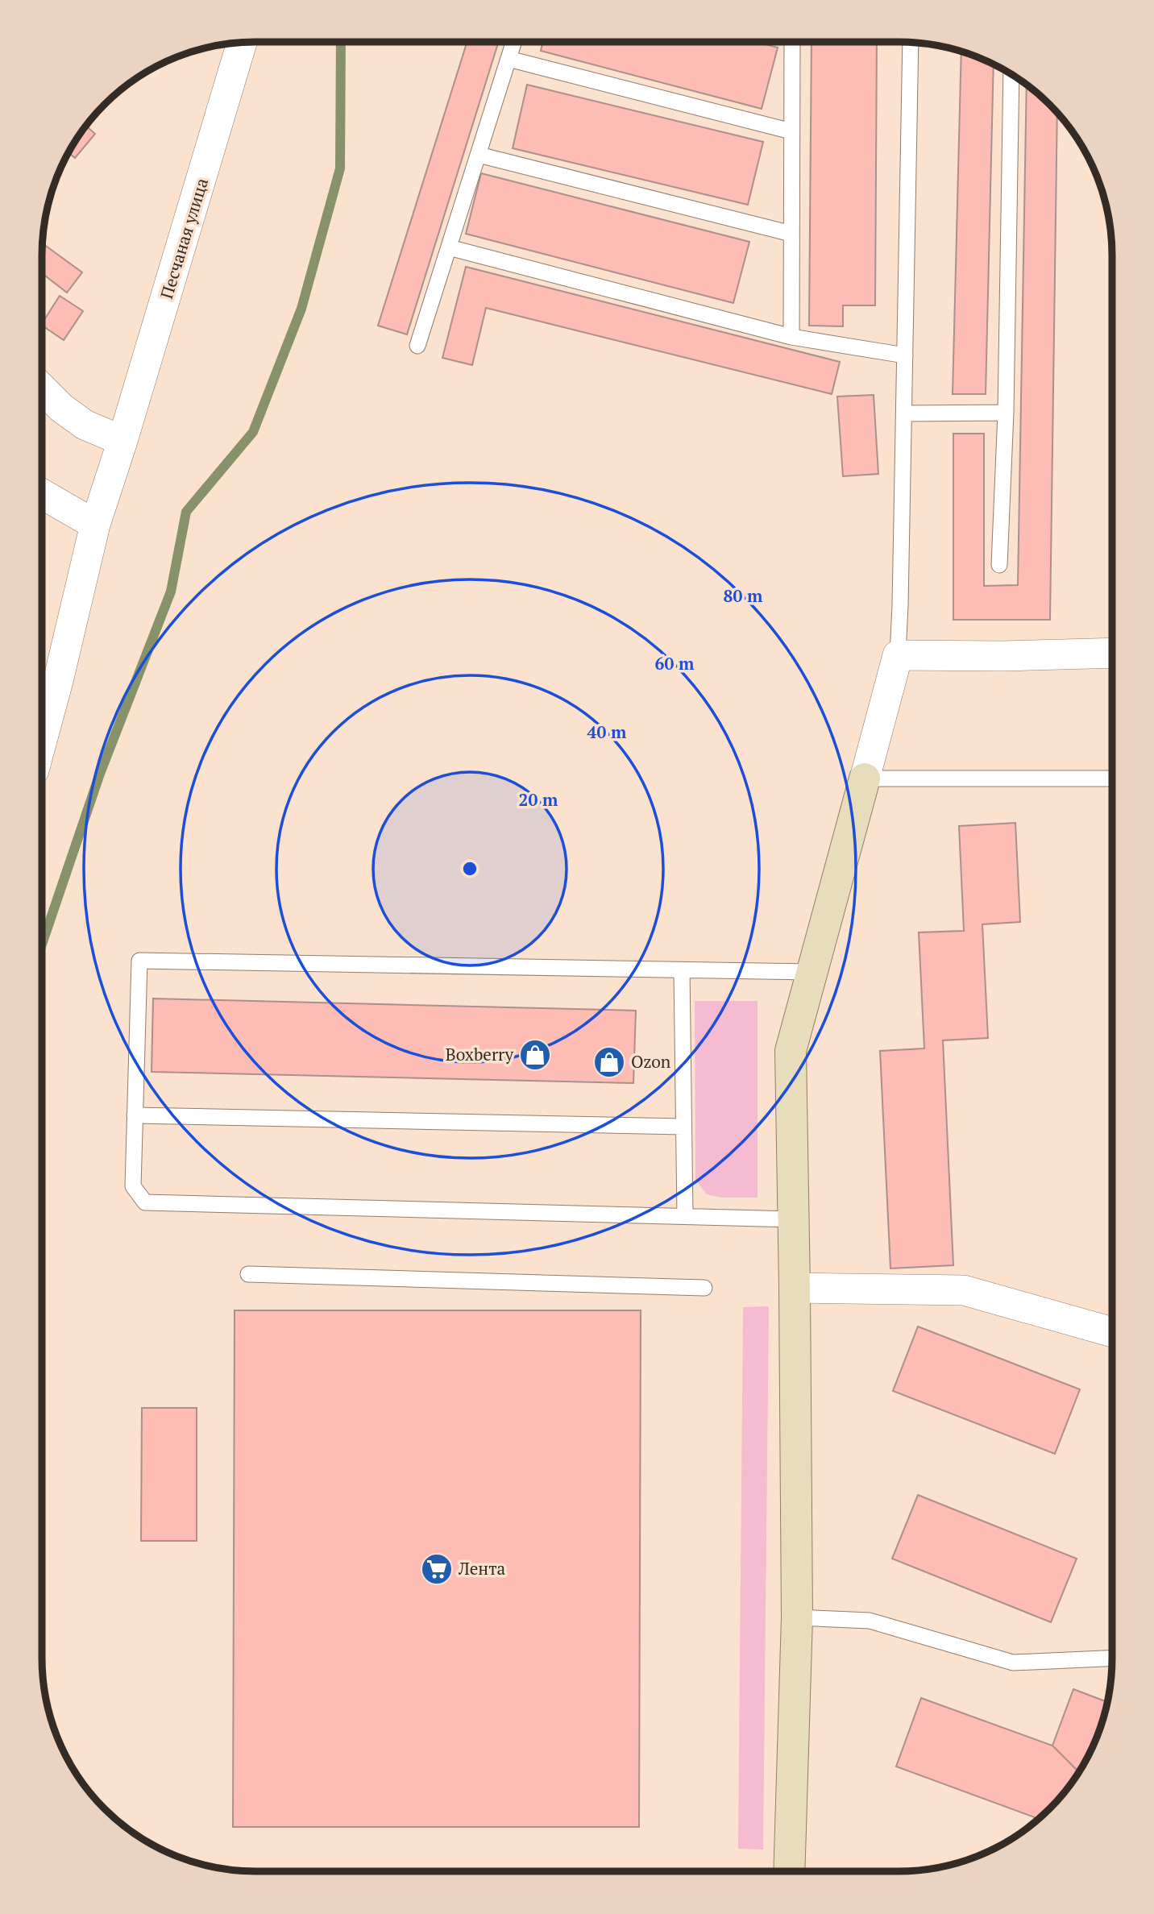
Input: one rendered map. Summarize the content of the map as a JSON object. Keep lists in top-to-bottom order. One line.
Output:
{"streets":{"street":["Песчаная улица"]},"places":{"shop":["Boxberry","Ozon"],"supermarket":["Лента"]},"rings":["80 m","60 m","40 m","20 m"]}
